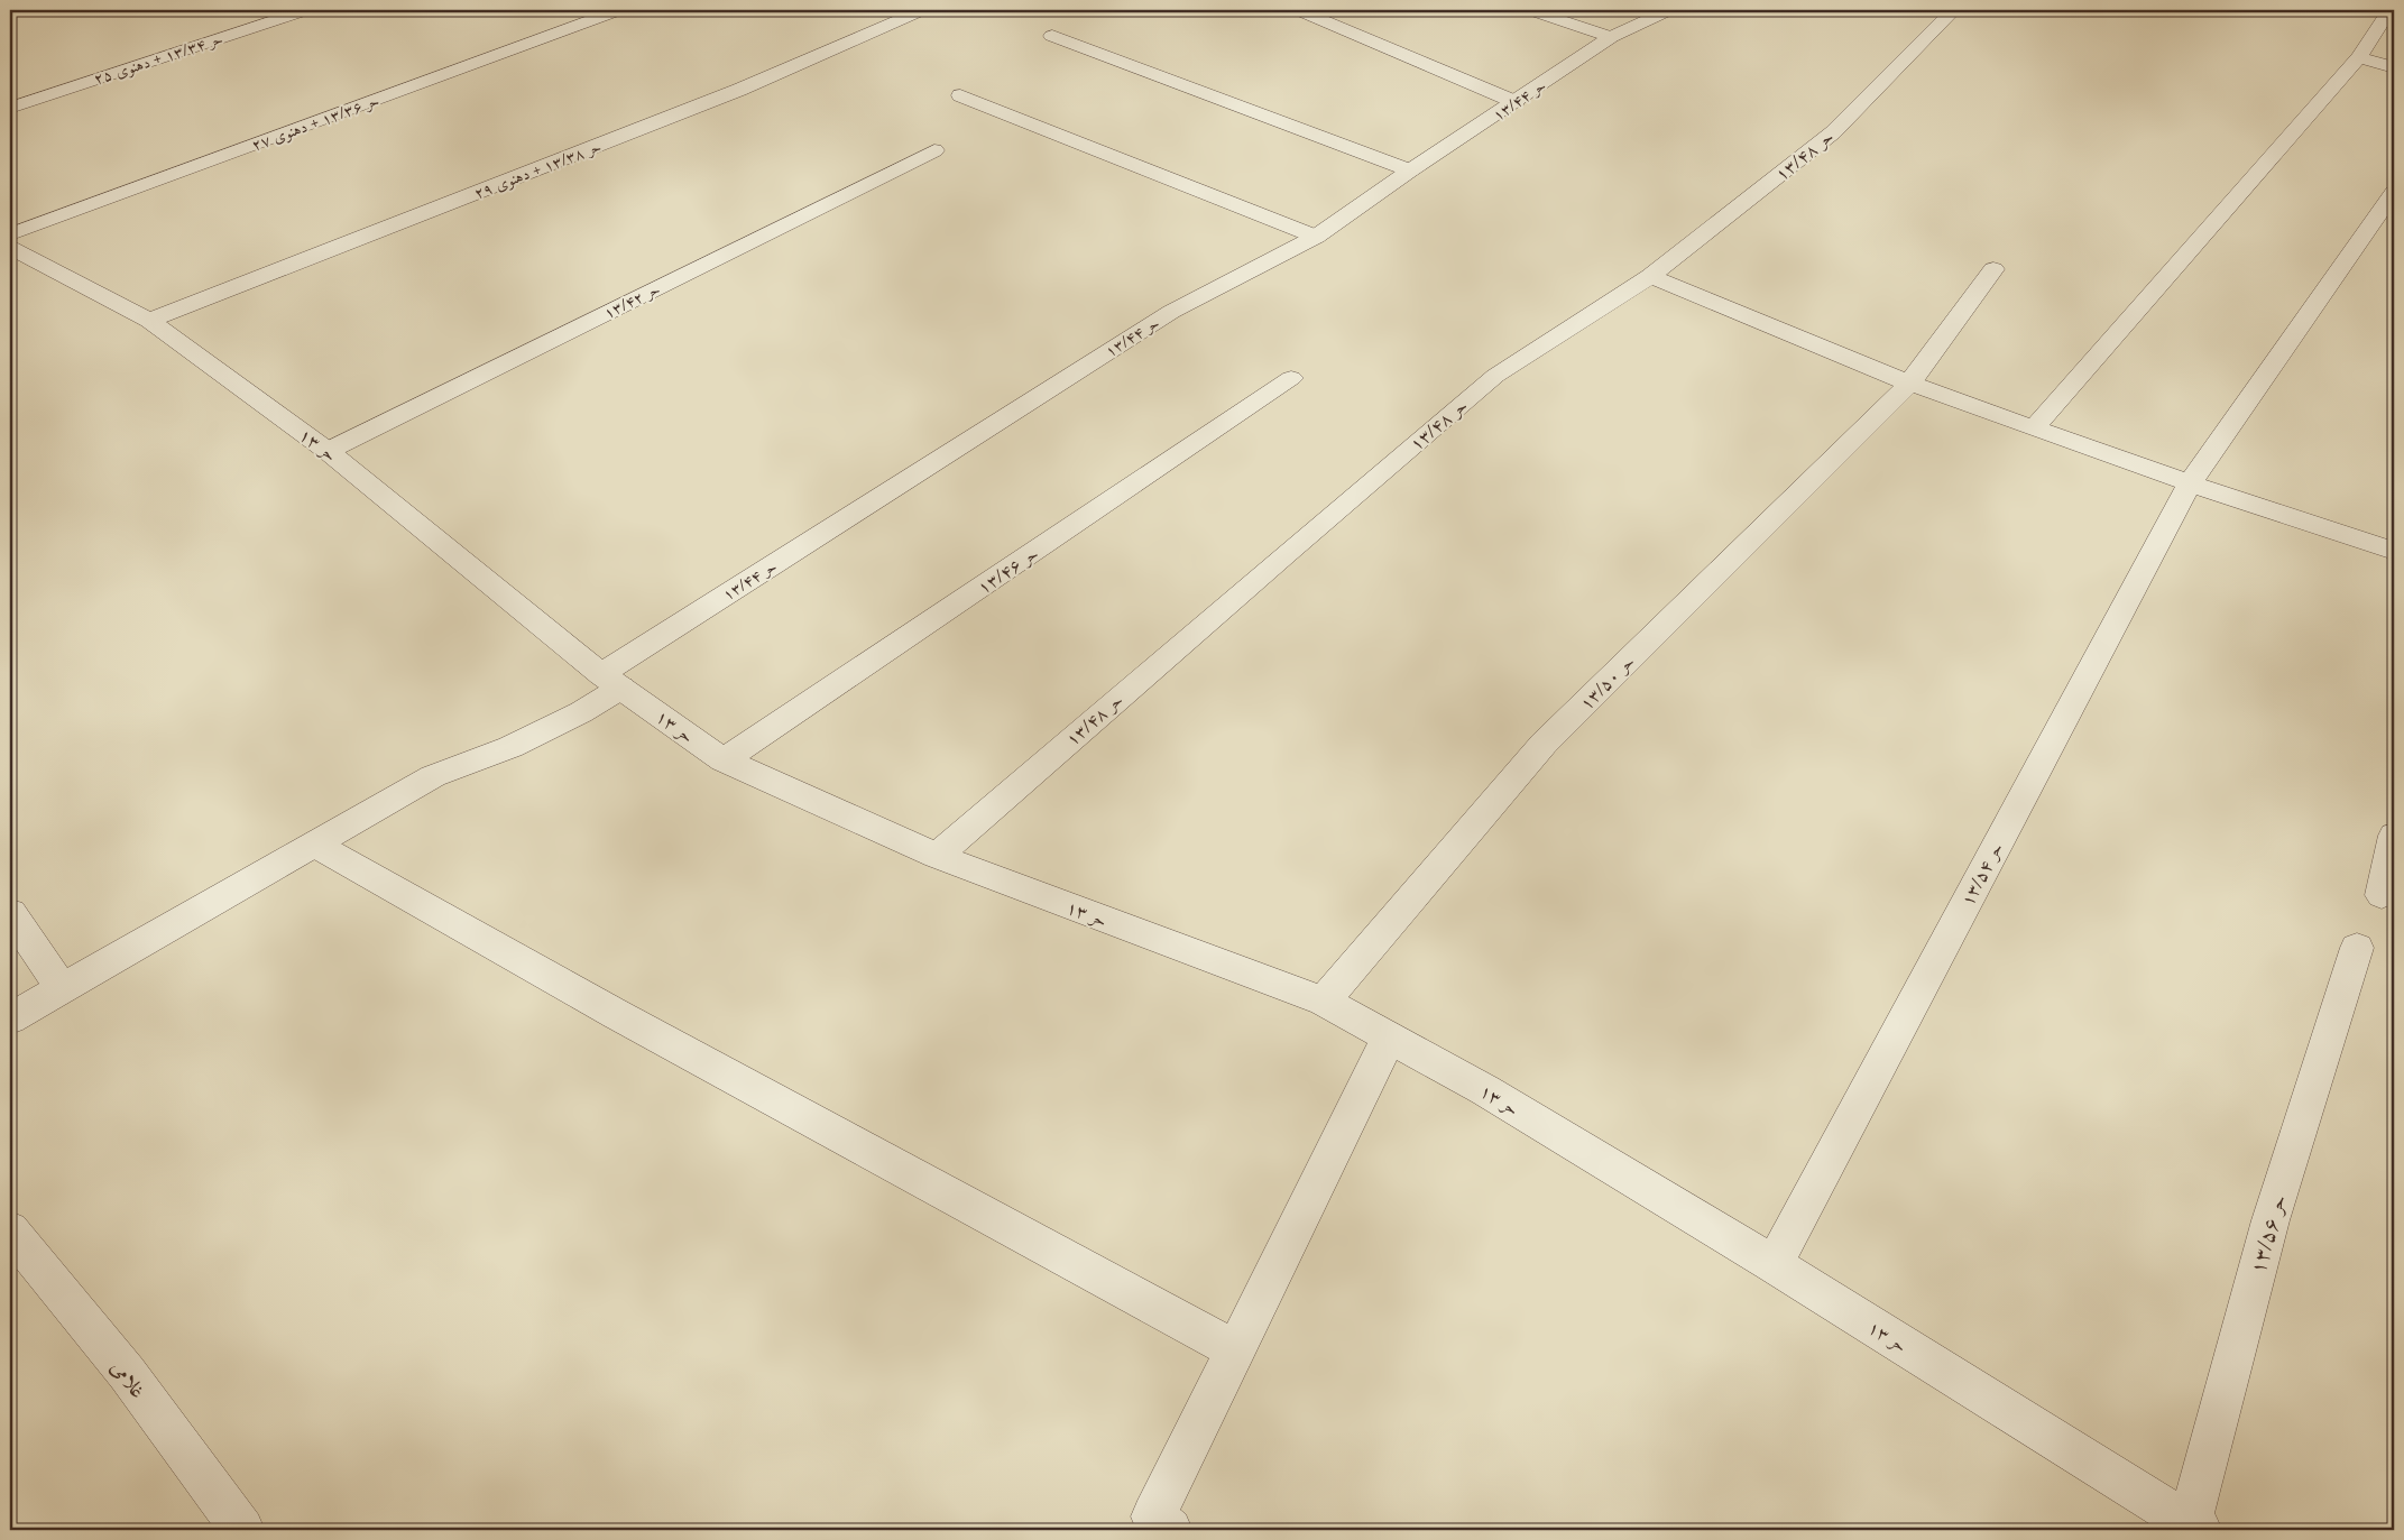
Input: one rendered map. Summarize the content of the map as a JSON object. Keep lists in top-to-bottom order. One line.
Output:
{"streets":{"street":["حر ۱۳/۳۴ + دهنوی ۲۵","حر ۱۳/۴۴","حر ۱۳/۳۶ + دهنوی ۲۷","حر ۱۳/۴۸","حر ۱۳/۳۸ + دهنوی ۲۹","حر ۱۳/۴۲","حر ۱۳","حر ۱۳/۴۶","حر ۱۳/۵۰","حر ۱۳/۵۴","حر ۱۳/۵۶","غلامی"]},"crossings":[["حر ۱۳/۴۴","حر ۱۳"],["حر ۱۳/۴۸","حر ۱۳"],["حر ۱۳/۳۸ + دهنوی ۲۹","حر ۱۳"],["حر ۱۳/۴۲","حر ۱۳"],["حر ۱۳","حر ۱۳/۴۶"],["حر ۱۳","حر ۱۳/۵۰"],["حر ۱۳","حر ۱۳/۵۴"],["حر ۱۳","حر ۱۳/۵۶"]]}
